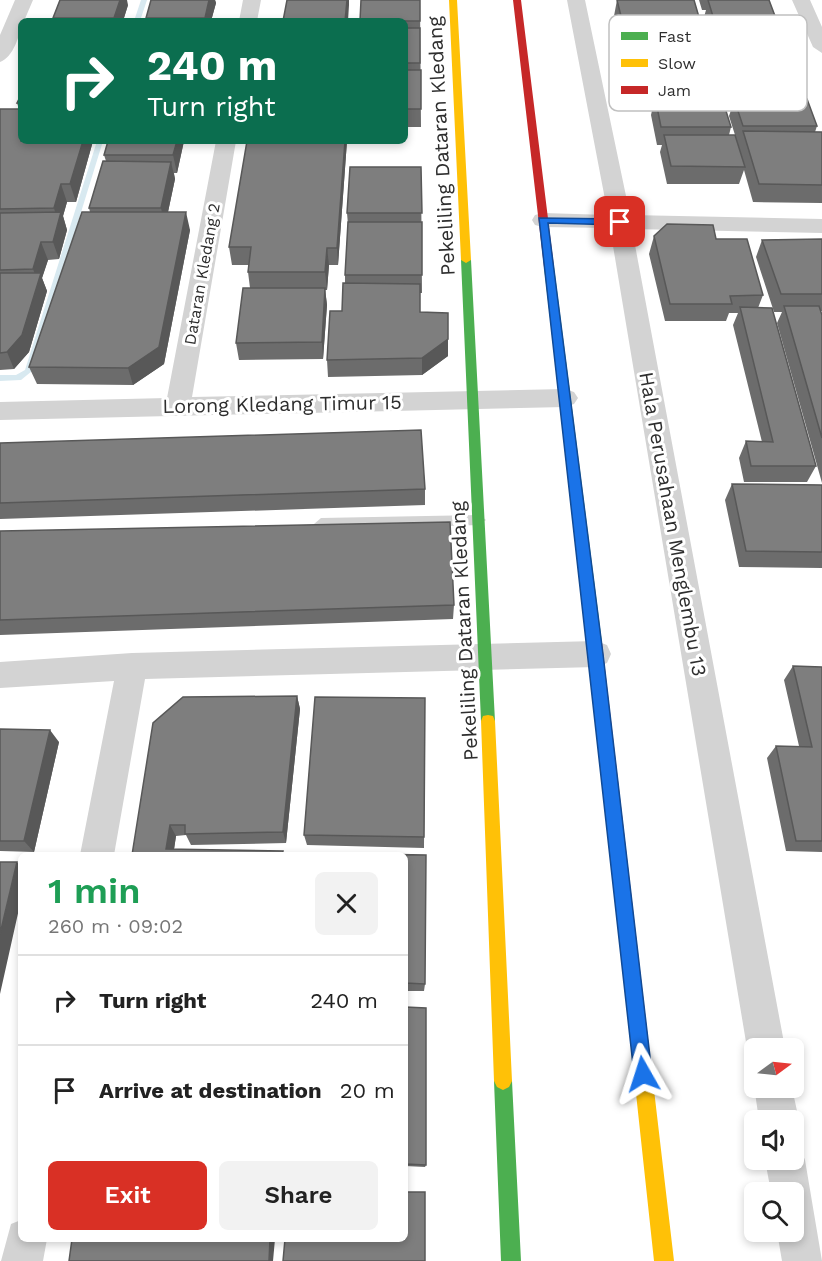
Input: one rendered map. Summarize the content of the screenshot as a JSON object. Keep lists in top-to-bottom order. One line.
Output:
{"streets":{"street":["Pekeliling Dataran Kledang","Dataran Kledang 2","Lorong Kledang Timur 15","Hala Perusahaan Menglembu 13"]},"crossings":[["Pekeliling Dataran Kledang","Lorong Kledang Timur 15"],["Dataran Kledang 2","Lorong Kledang Timur 15"]],"legend":["Fast","Slow","Jam"],"north":"right","page":{"turn":["240 m","Turn right"],"heading":["1 min","260 m · 09:02"],"list":[{"name":"Turn right","value":"240 m"},{"name":"Arrive at destination","value":"20 m"}],"buttons":["Exit","Share"]}}
